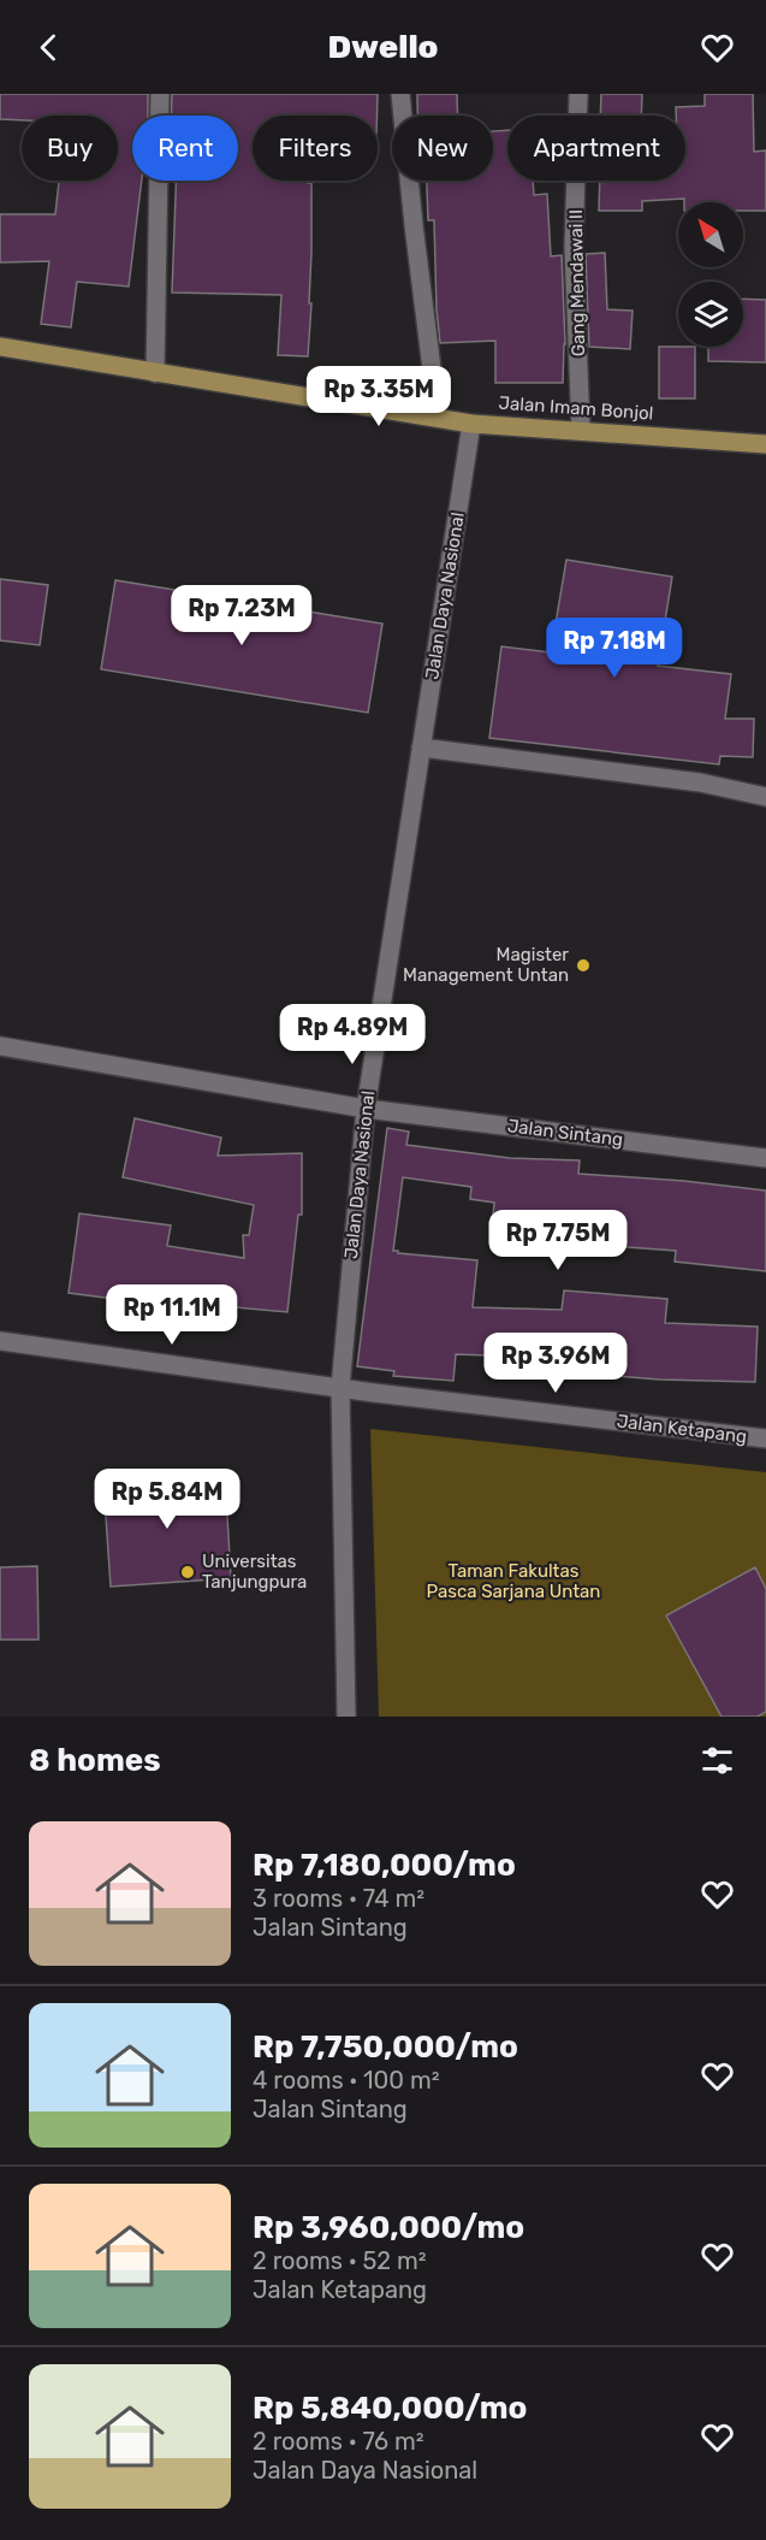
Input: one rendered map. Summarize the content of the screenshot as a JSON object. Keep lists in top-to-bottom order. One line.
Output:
{"streets":{"main road":["Jalan Imam Bonjol"],"street":["Gang Mendawai II","Jalan Daya Nasional","Jalan Sintang","Jalan Ketapang"]},"crossings":[["Gang Mendawai II","Jalan Imam Bonjol"],["Jalan Imam Bonjol","Jalan Daya Nasional"],["Jalan Daya Nasional","Jalan Sintang"],["Jalan Daya Nasional","Jalan Ketapang"]],"parks":["Taman Fakultas Pasca Sarjana Untan"],"places":["Magister Management Untan","Universitas Tanjungpura"],"north":"top left","page":{"header":"Dwello","chip":["Buy","Rent","Filters","New","Apartment"],"price":["Rp 3.35M","Rp 7.23M","Rp 7.18M","Rp 4.89M","Rp 7.75M","Rp 11.1M","Rp 3.96M","Rp 5.84M"],"heading":"8 homes","list":[{"name":"Rp 7,180,000/mo","note":"3 rooms · 74 m² · Jalan Sintang"},{"name":"Rp 7,750,000/mo","note":"4 rooms · 100 m² · Jalan Sintang"},{"name":"Rp 3,960,000/mo","note":"2 rooms · 52 m² · Jalan Ketapang"},{"name":"Rp 5,840,000/mo","note":"2 rooms · 76 m² · Jalan Daya Nasional"}]}}
